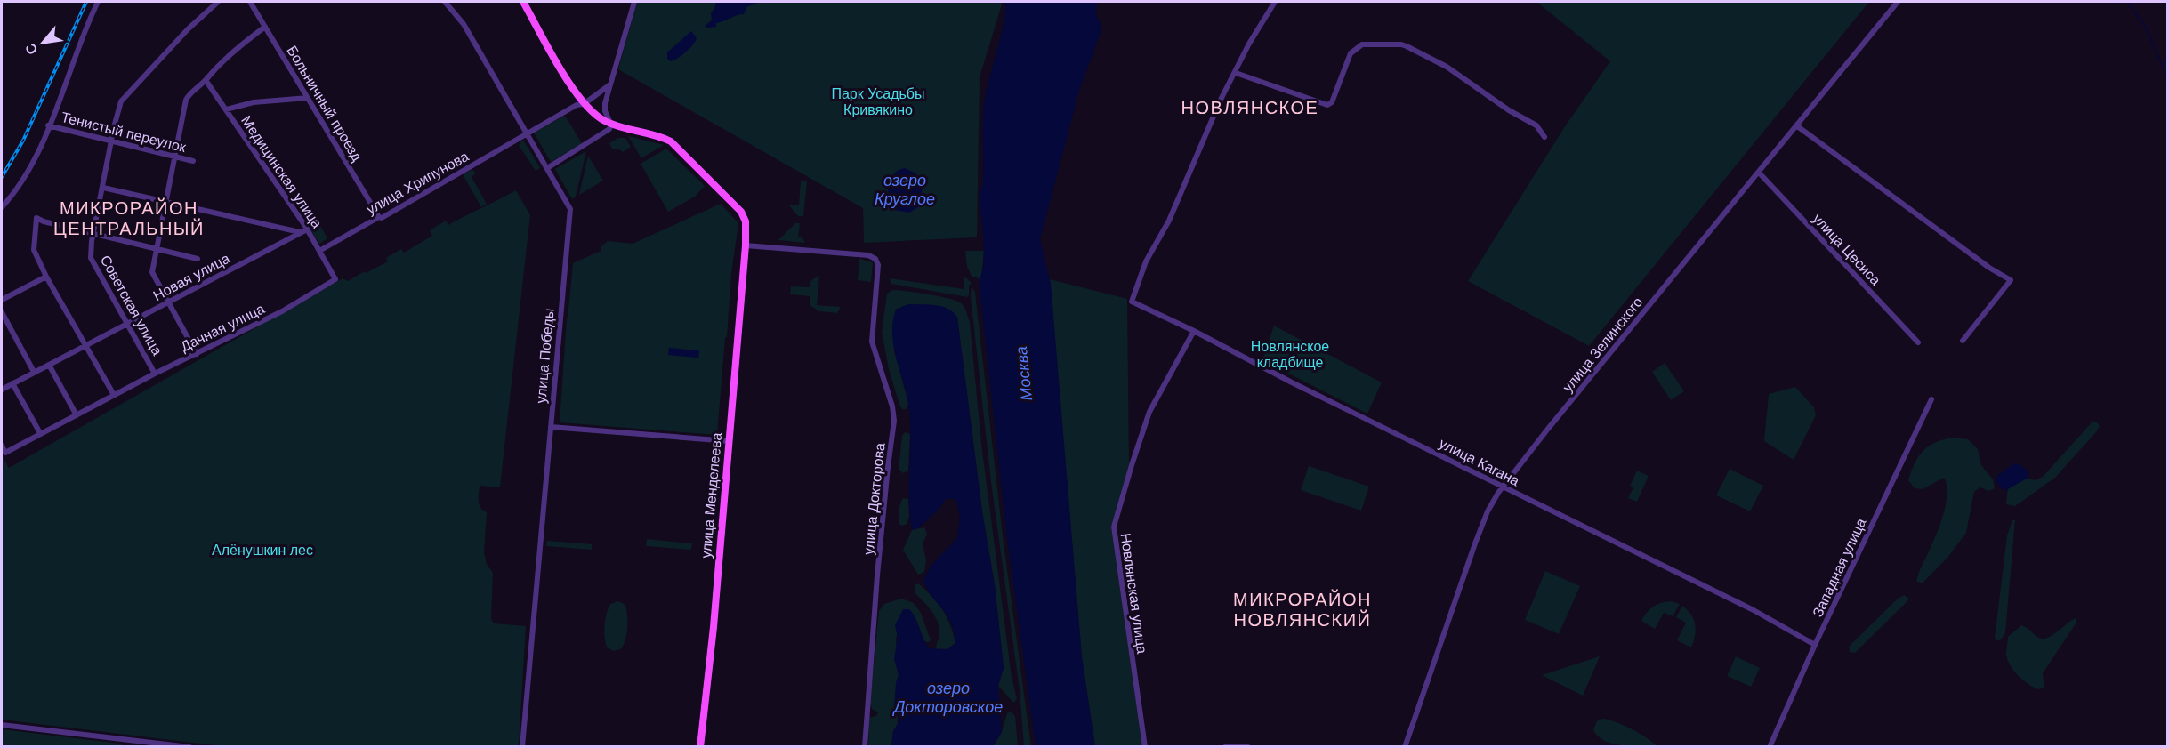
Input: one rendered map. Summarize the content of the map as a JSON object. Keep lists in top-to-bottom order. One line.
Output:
{"streets":{"main road":["улица Менделеева"],"street":["Больничный проезд","Тенистый переулок","Медицинская улица","улица Хрипунова","улица Цесиса","Новая улица","Советская улица","Дачная улица","улица Зелинского","улица Победы","улица Кагана","улица Докторова","Западная улица","Новлянская улица"]},"crossings":[["Больничный проезд","улица Хрипунова"],["Тенистый переулок","Советская улица"],["Медицинская улица","улица Хрипунова"],["Медицинская улица","Новая улица"],["Медицинская улица","Дачная улица"],["улица Хрипунова","улица Победы"],["улица Цесиса","улица Зелинского"],["Новая улица","Советская улица"],["Советская улица","Дачная улица"],["улица Зелинского","улица Кагана"],["улица Кагана","Западная улица"],["улица Кагана","Новлянская улица"],["улица Менделеева","улица Докторова"]],"districts":["НОВЛЯНСКОЕ","МИКРОРАЙОН ЦЕНТРАЛЬНЫЙ","МИКРОРАЙОН НОВЛЯНСКИЙ"],"water":["озеро Круглое","Москва","озеро Докторовское"],"parks":["Парк Усадьбы Кривякино","Новлянское кладбище","Алёнушкин лес"],"north":"bottom left"}
